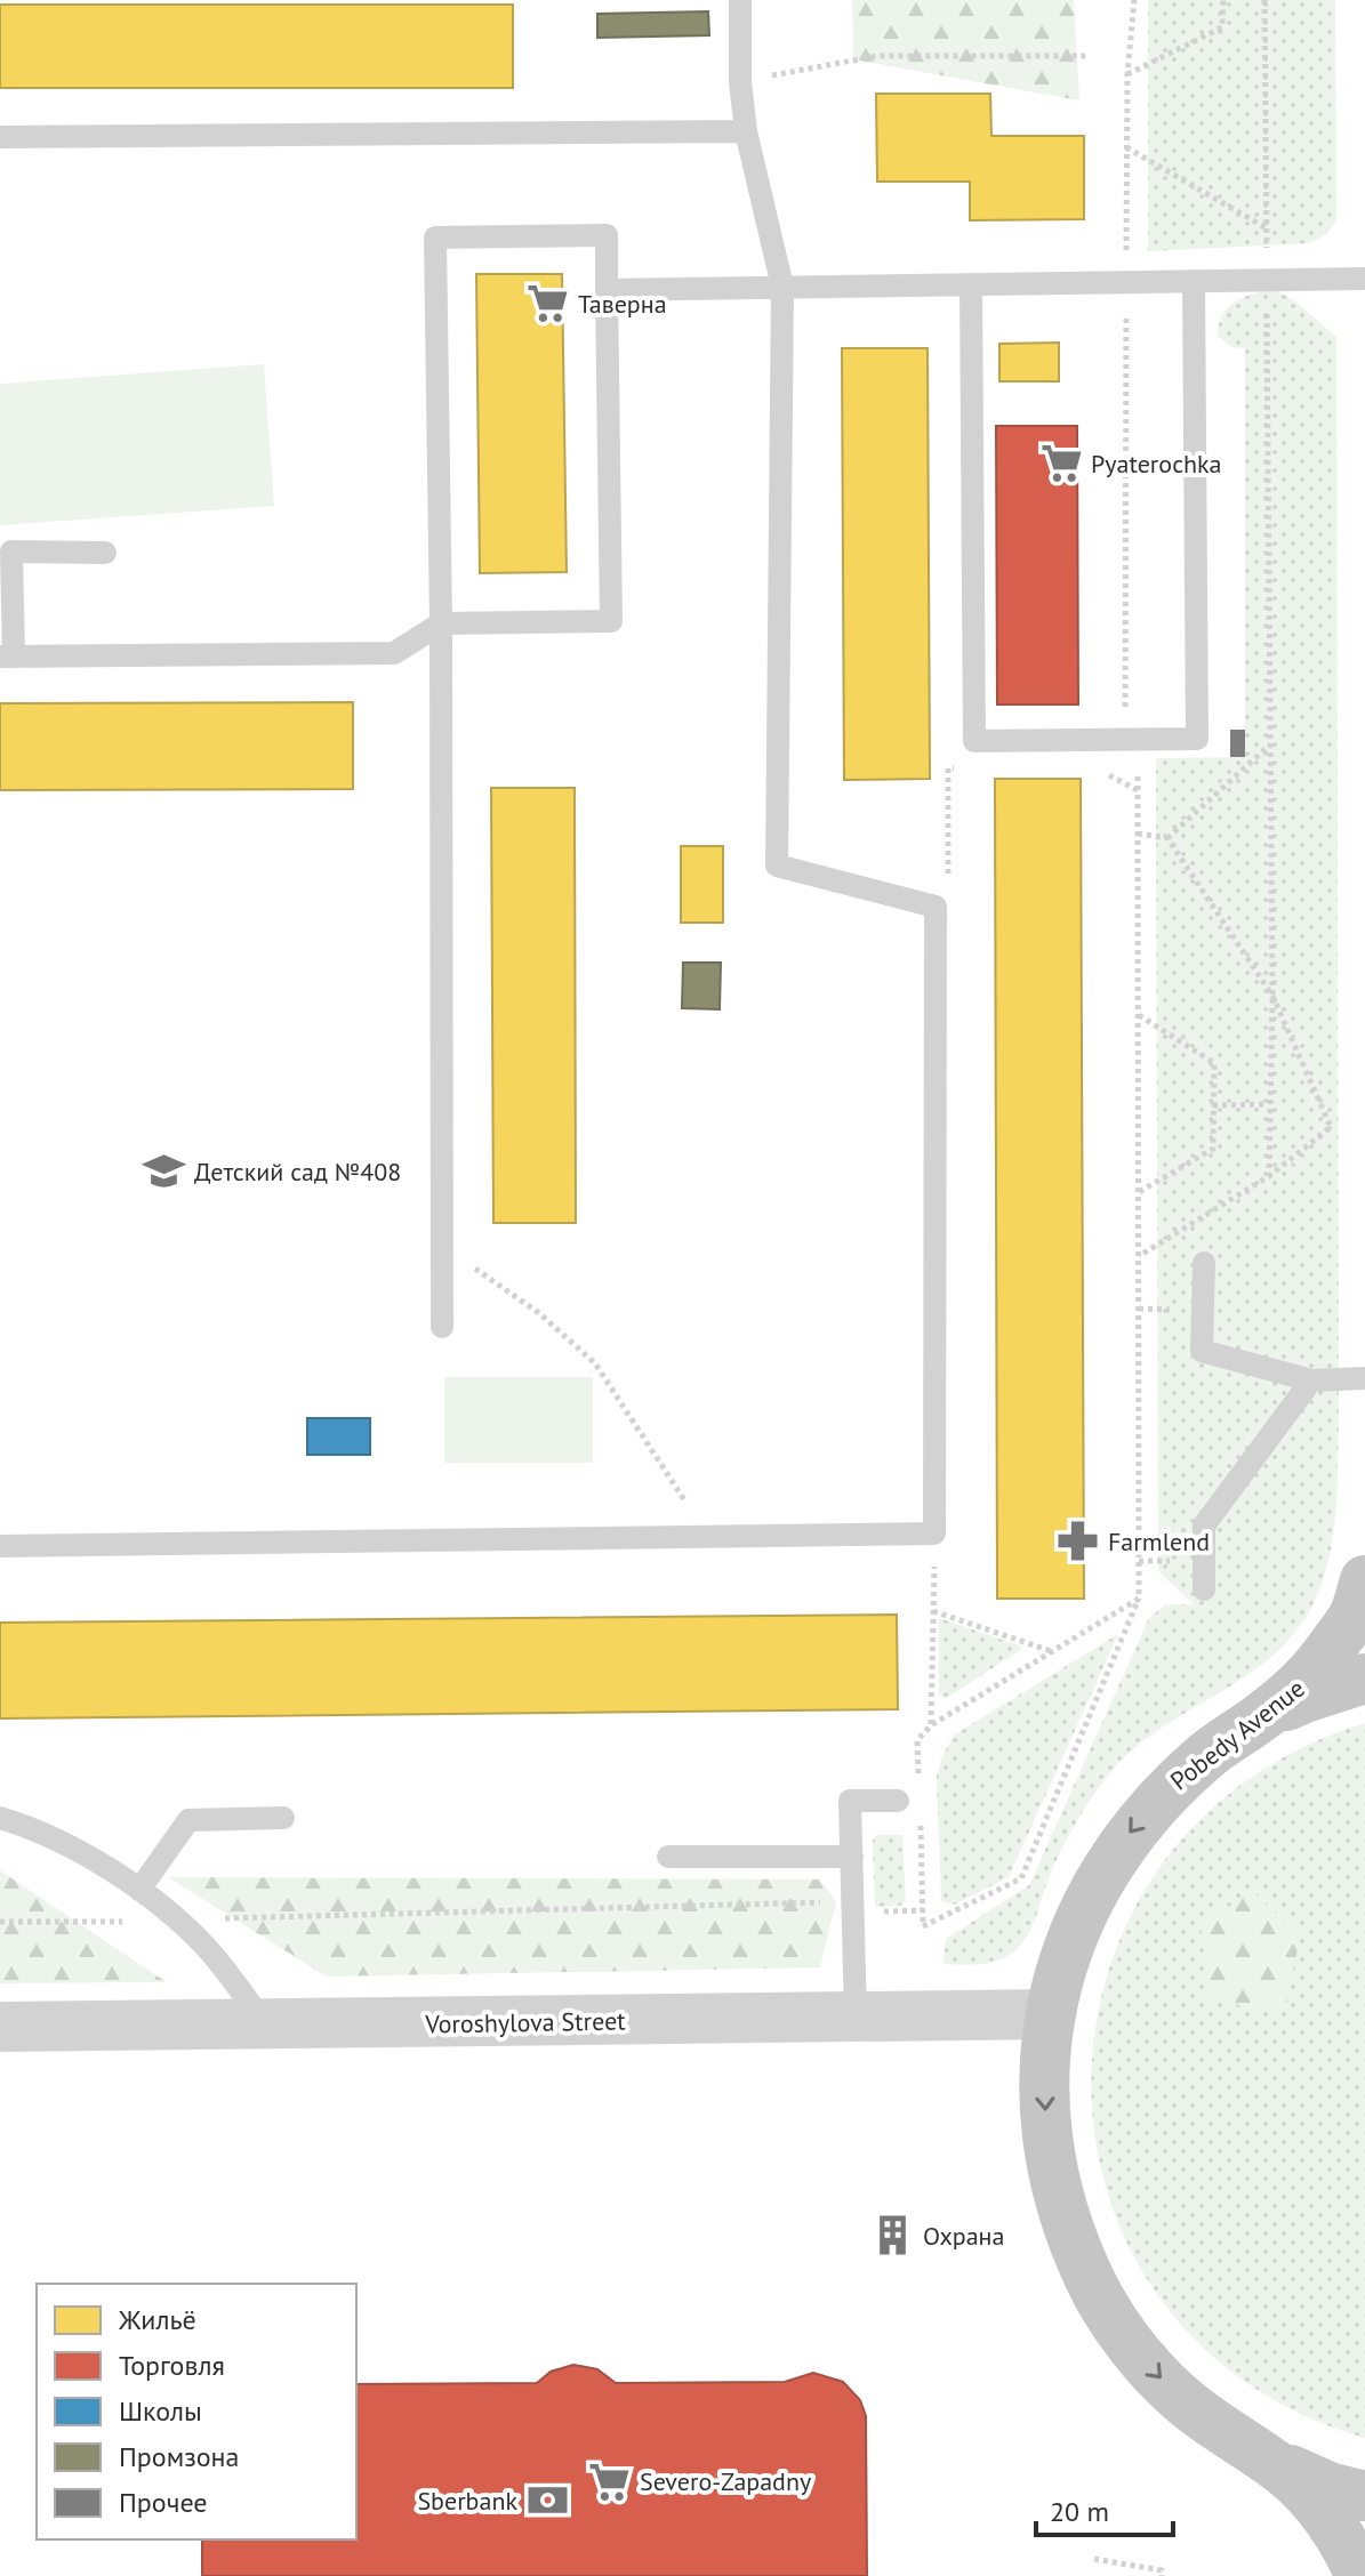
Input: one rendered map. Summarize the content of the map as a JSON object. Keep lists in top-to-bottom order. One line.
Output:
{"streets":{"main road":["Pobedy Avenue"],"street":["Voroshylova Street"]},"crossings":[["Pobedy Avenue","Voroshylova Street"]],"one_way":["Pobedy Avenue"],"places":{"supermarket":["Таверна","Pyaterochka","Severo-Zapadny"],"school or university":["Детский сад №408"],"pharmacy":["Farmlend"],"building":["Охрана"],"bank":["Sberbank"]},"legend":["Жильё","Торговля","Школы","Промзона","Прочее"],"scale_bar":"20 m"}
